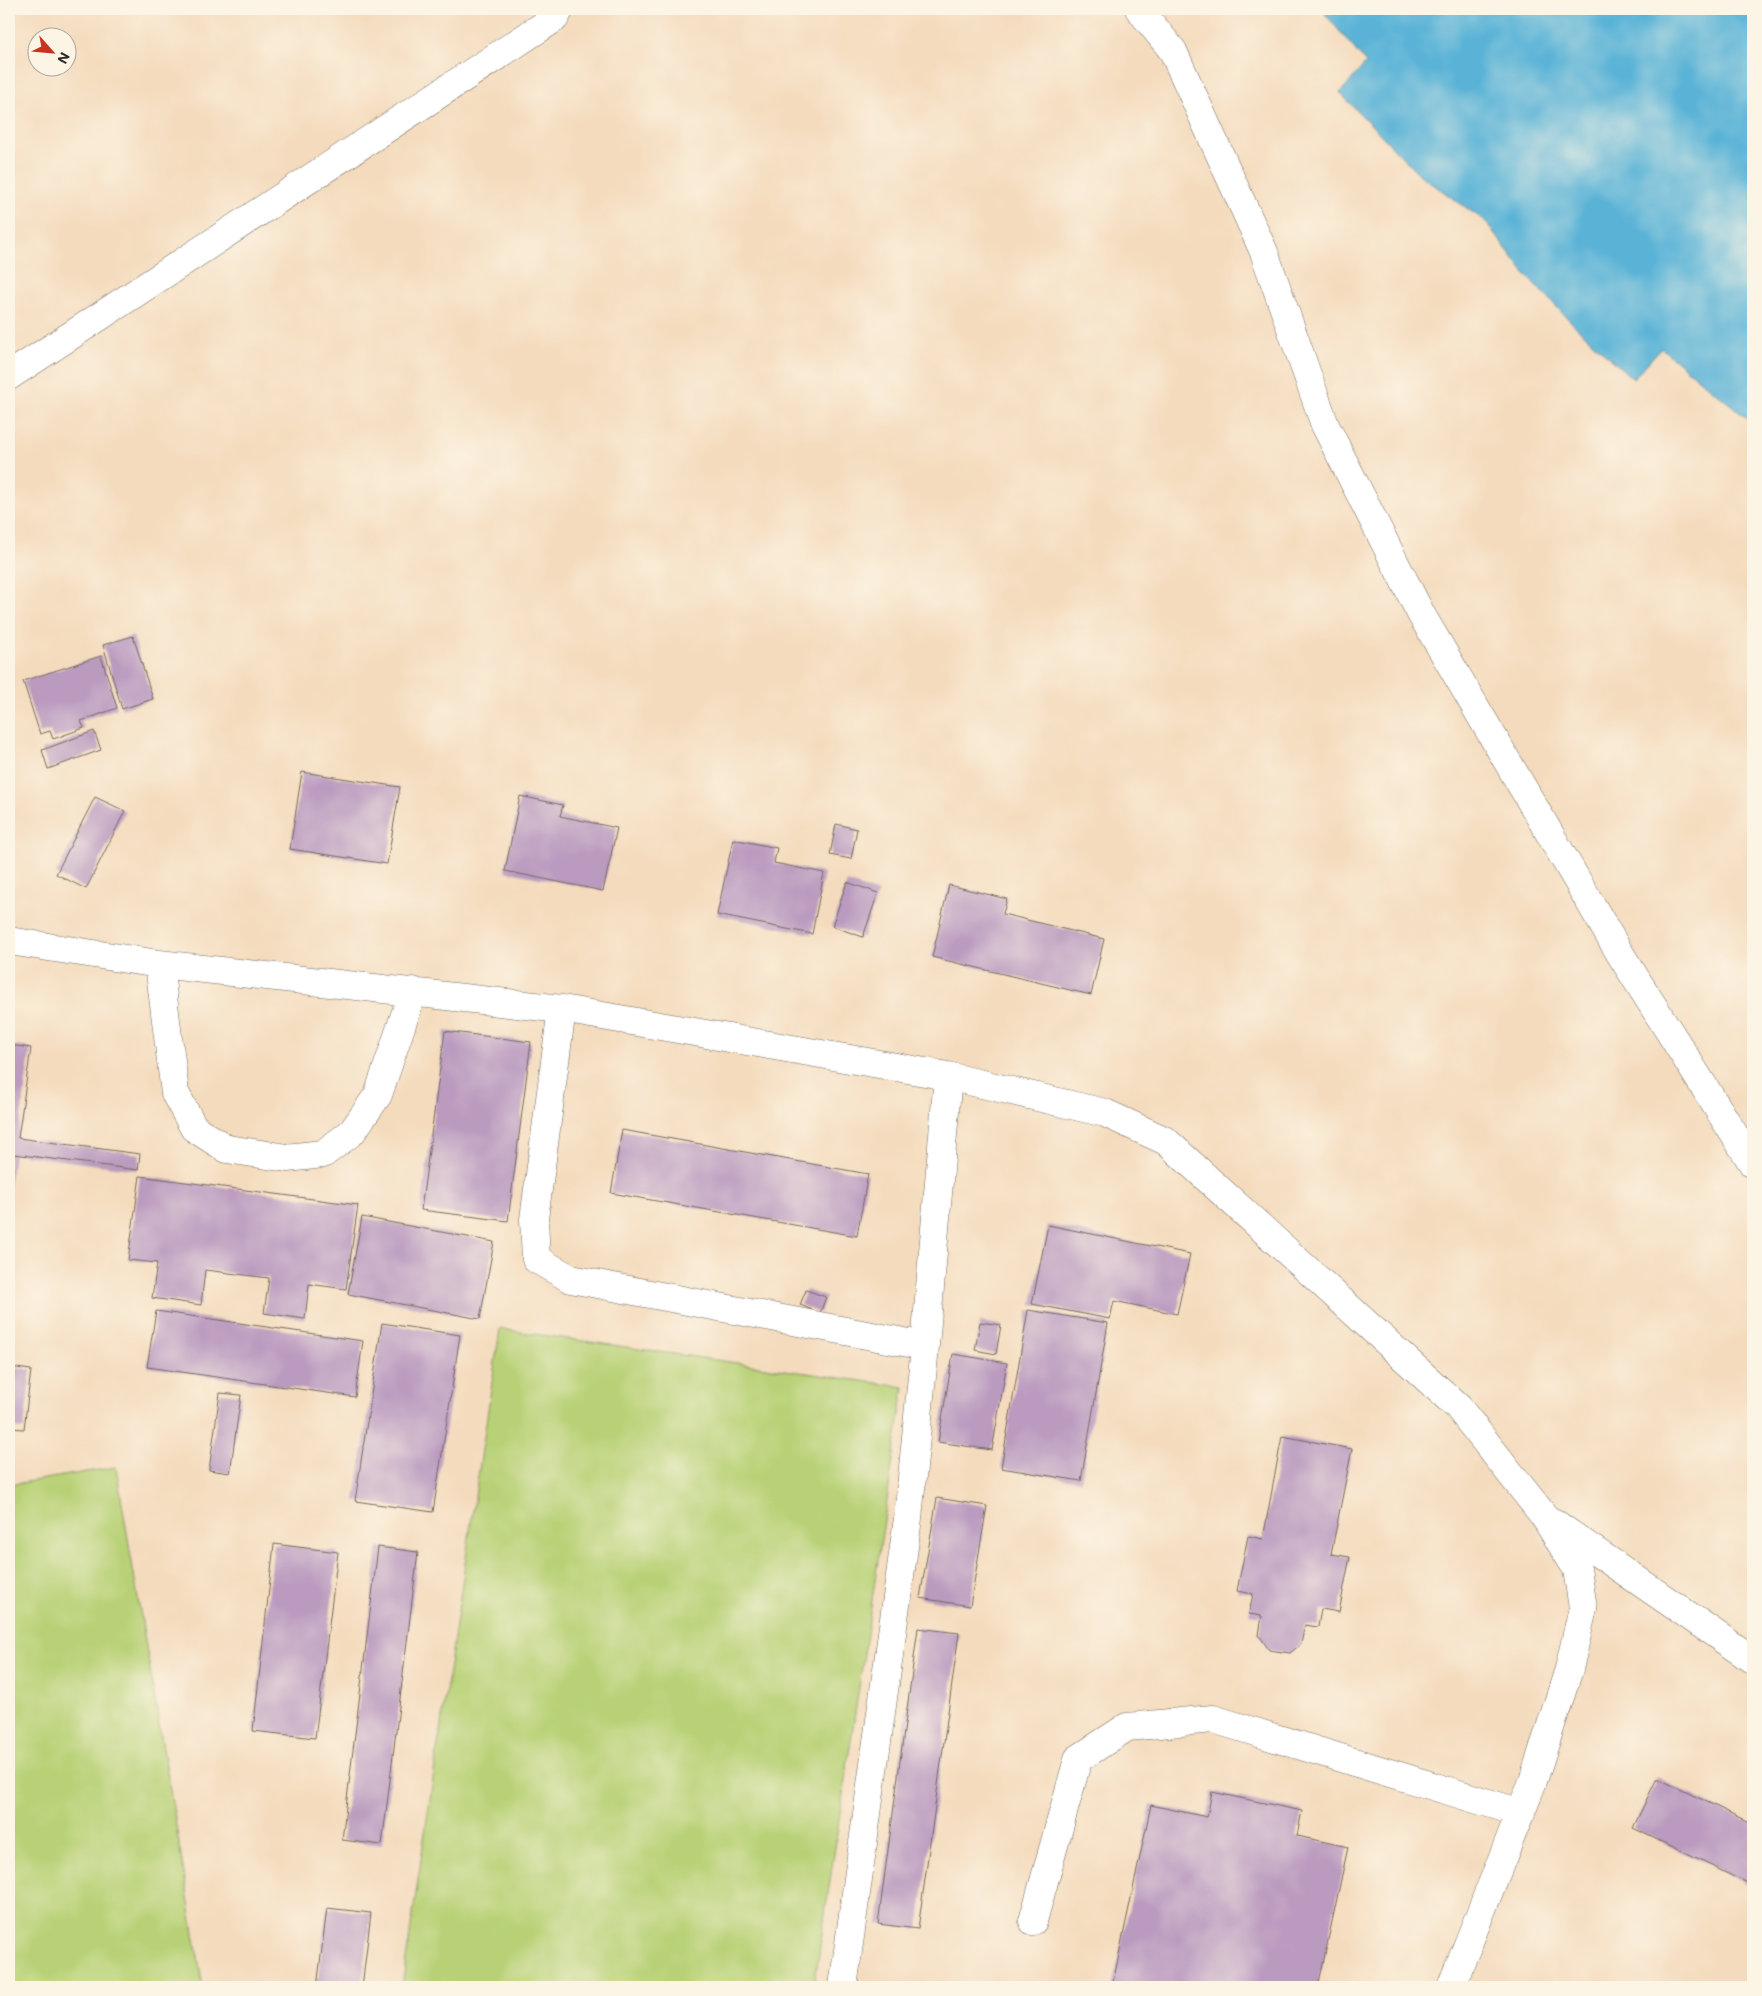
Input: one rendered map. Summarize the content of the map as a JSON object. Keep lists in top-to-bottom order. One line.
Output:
{"north":"bottom right"}
